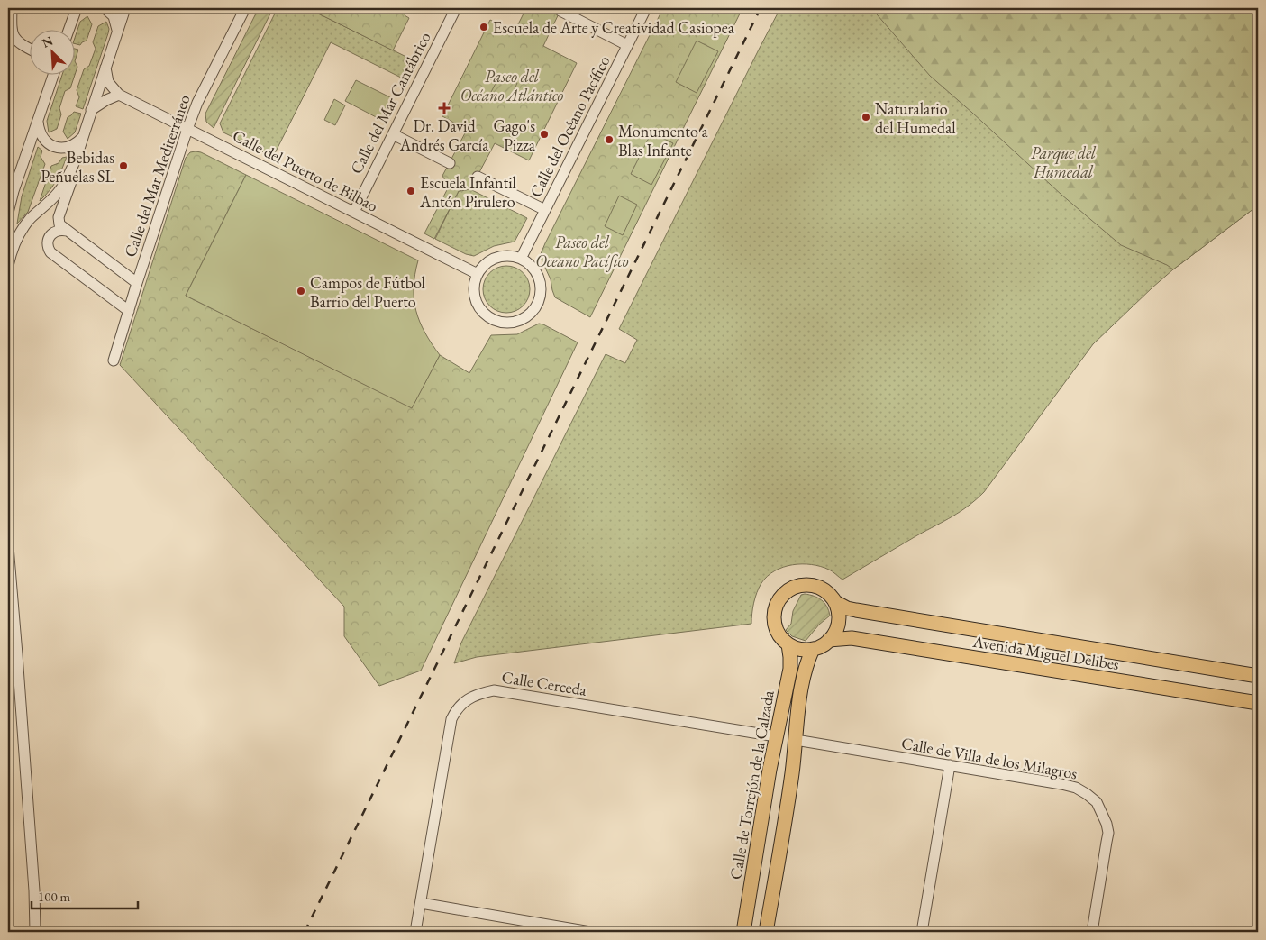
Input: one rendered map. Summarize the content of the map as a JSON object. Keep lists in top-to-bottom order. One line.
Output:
{"streets":{"main road":["Avenida Miguel Delibes","Calle de Torrejón de la Calzada"],"street":["Calle del Mar Cantábrico","Calle del Océano Pacífico","Calle del Puerto de Bilbao","Calle del Mar Mediterráneo","Calle Cerceda","Calle de Villa de los Milagros"]},"crossings":[["Calle del Mar Cantábrico","Calle del Puerto de Bilbao"],["Calle del Océano Pacífico","Calle del Puerto de Bilbao"],["Calle del Puerto de Bilbao","Calle del Mar Mediterráneo"],["Avenida Miguel Delibes","Calle de Torrejón de la Calzada"],["Calle Cerceda","Calle de Torrejón de la Calzada"],["Calle de Villa de los Milagros","Calle de Torrejón de la Calzada"]],"parks":["Paseo del Océano Atlántico","Parque del Humedal","Paseo del Oceano Pacífico"],"places":{"other":["Escuela de Arte y Creatividad Casiopea","Naturalario del Humedal","Gago's Pizza","Monumento a Blas Infante","Bebidas Peñuelas SL","Escuela Infantil Antón Pirulero","Campos de Fútbol Barrio del Puerto"],"health":["Dr. David Andrés García"]},"scale_bar":"100 m","north":"top left"}
